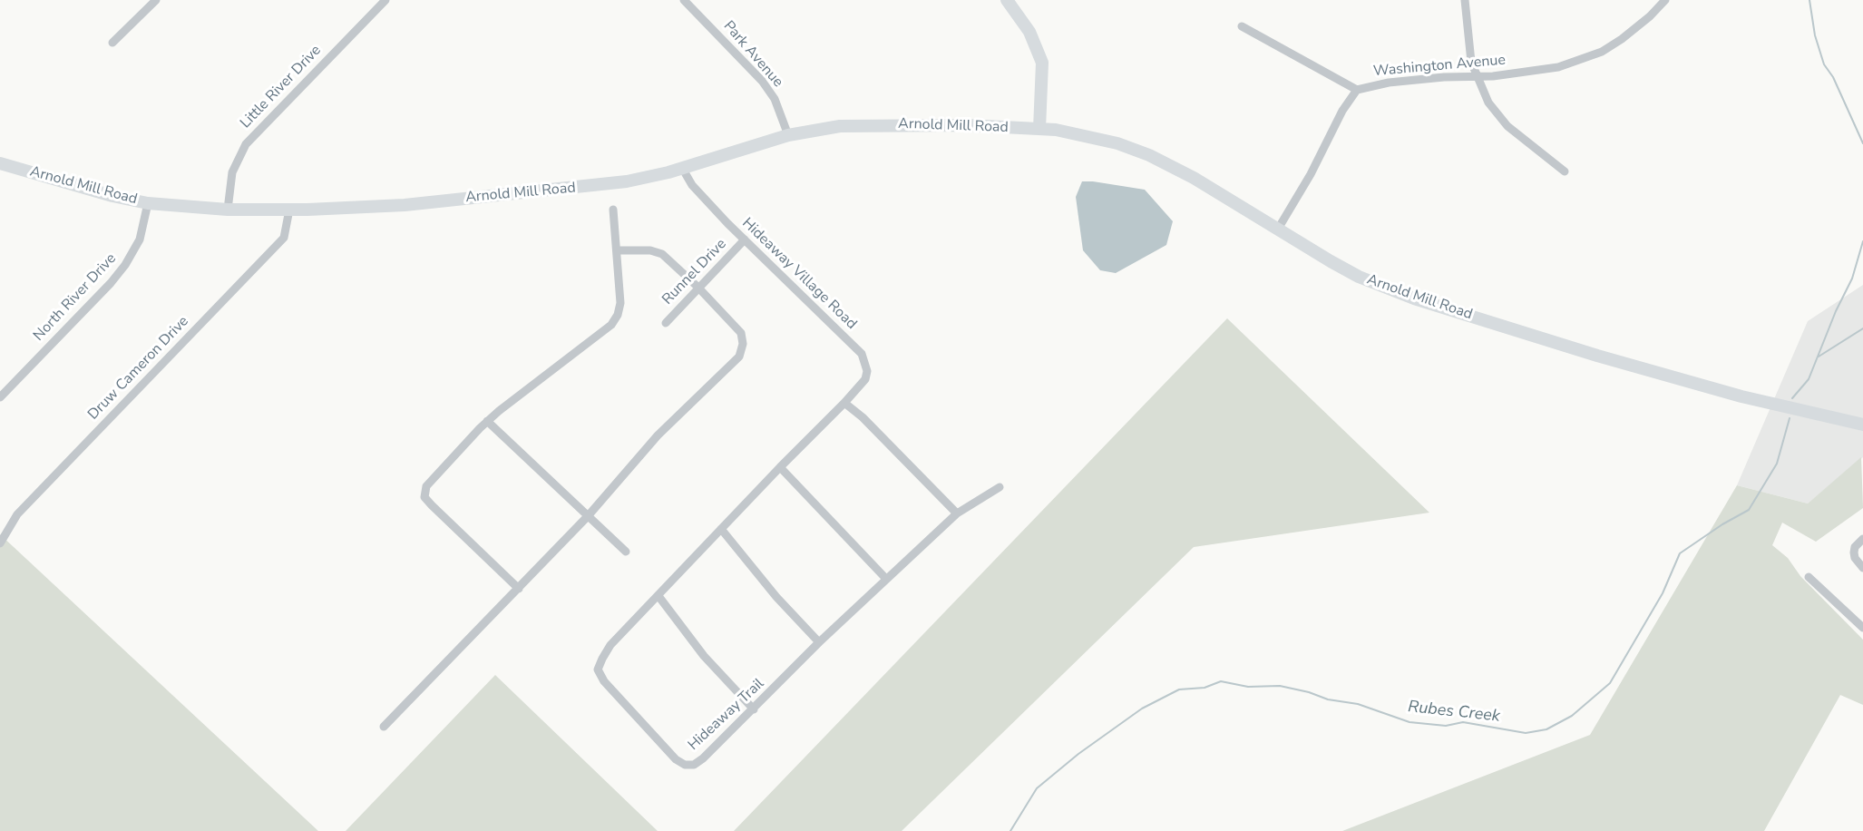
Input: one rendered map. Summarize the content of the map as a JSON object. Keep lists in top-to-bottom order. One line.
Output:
{"streets":{"main road":["Arnold Mill Road"],"street":["Park Avenue","Washington Avenue","Little River Drive","Runnel Drive","Hideaway Village Road","North River Drive","Druw Cameron Drive","Hideaway Trail"]},"crossings":[["Park Avenue","Arnold Mill Road"],["Washington Avenue","Arnold Mill Road"],["Little River Drive","Arnold Mill Road"],["Arnold Mill Road","Hideaway Village Road"],["Arnold Mill Road","North River Drive"],["Arnold Mill Road","Druw Cameron Drive"],["Runnel Drive","Hideaway Village Road"],["Hideaway Village Road","Hideaway Trail"]],"water":["Rubes Creek"]}
